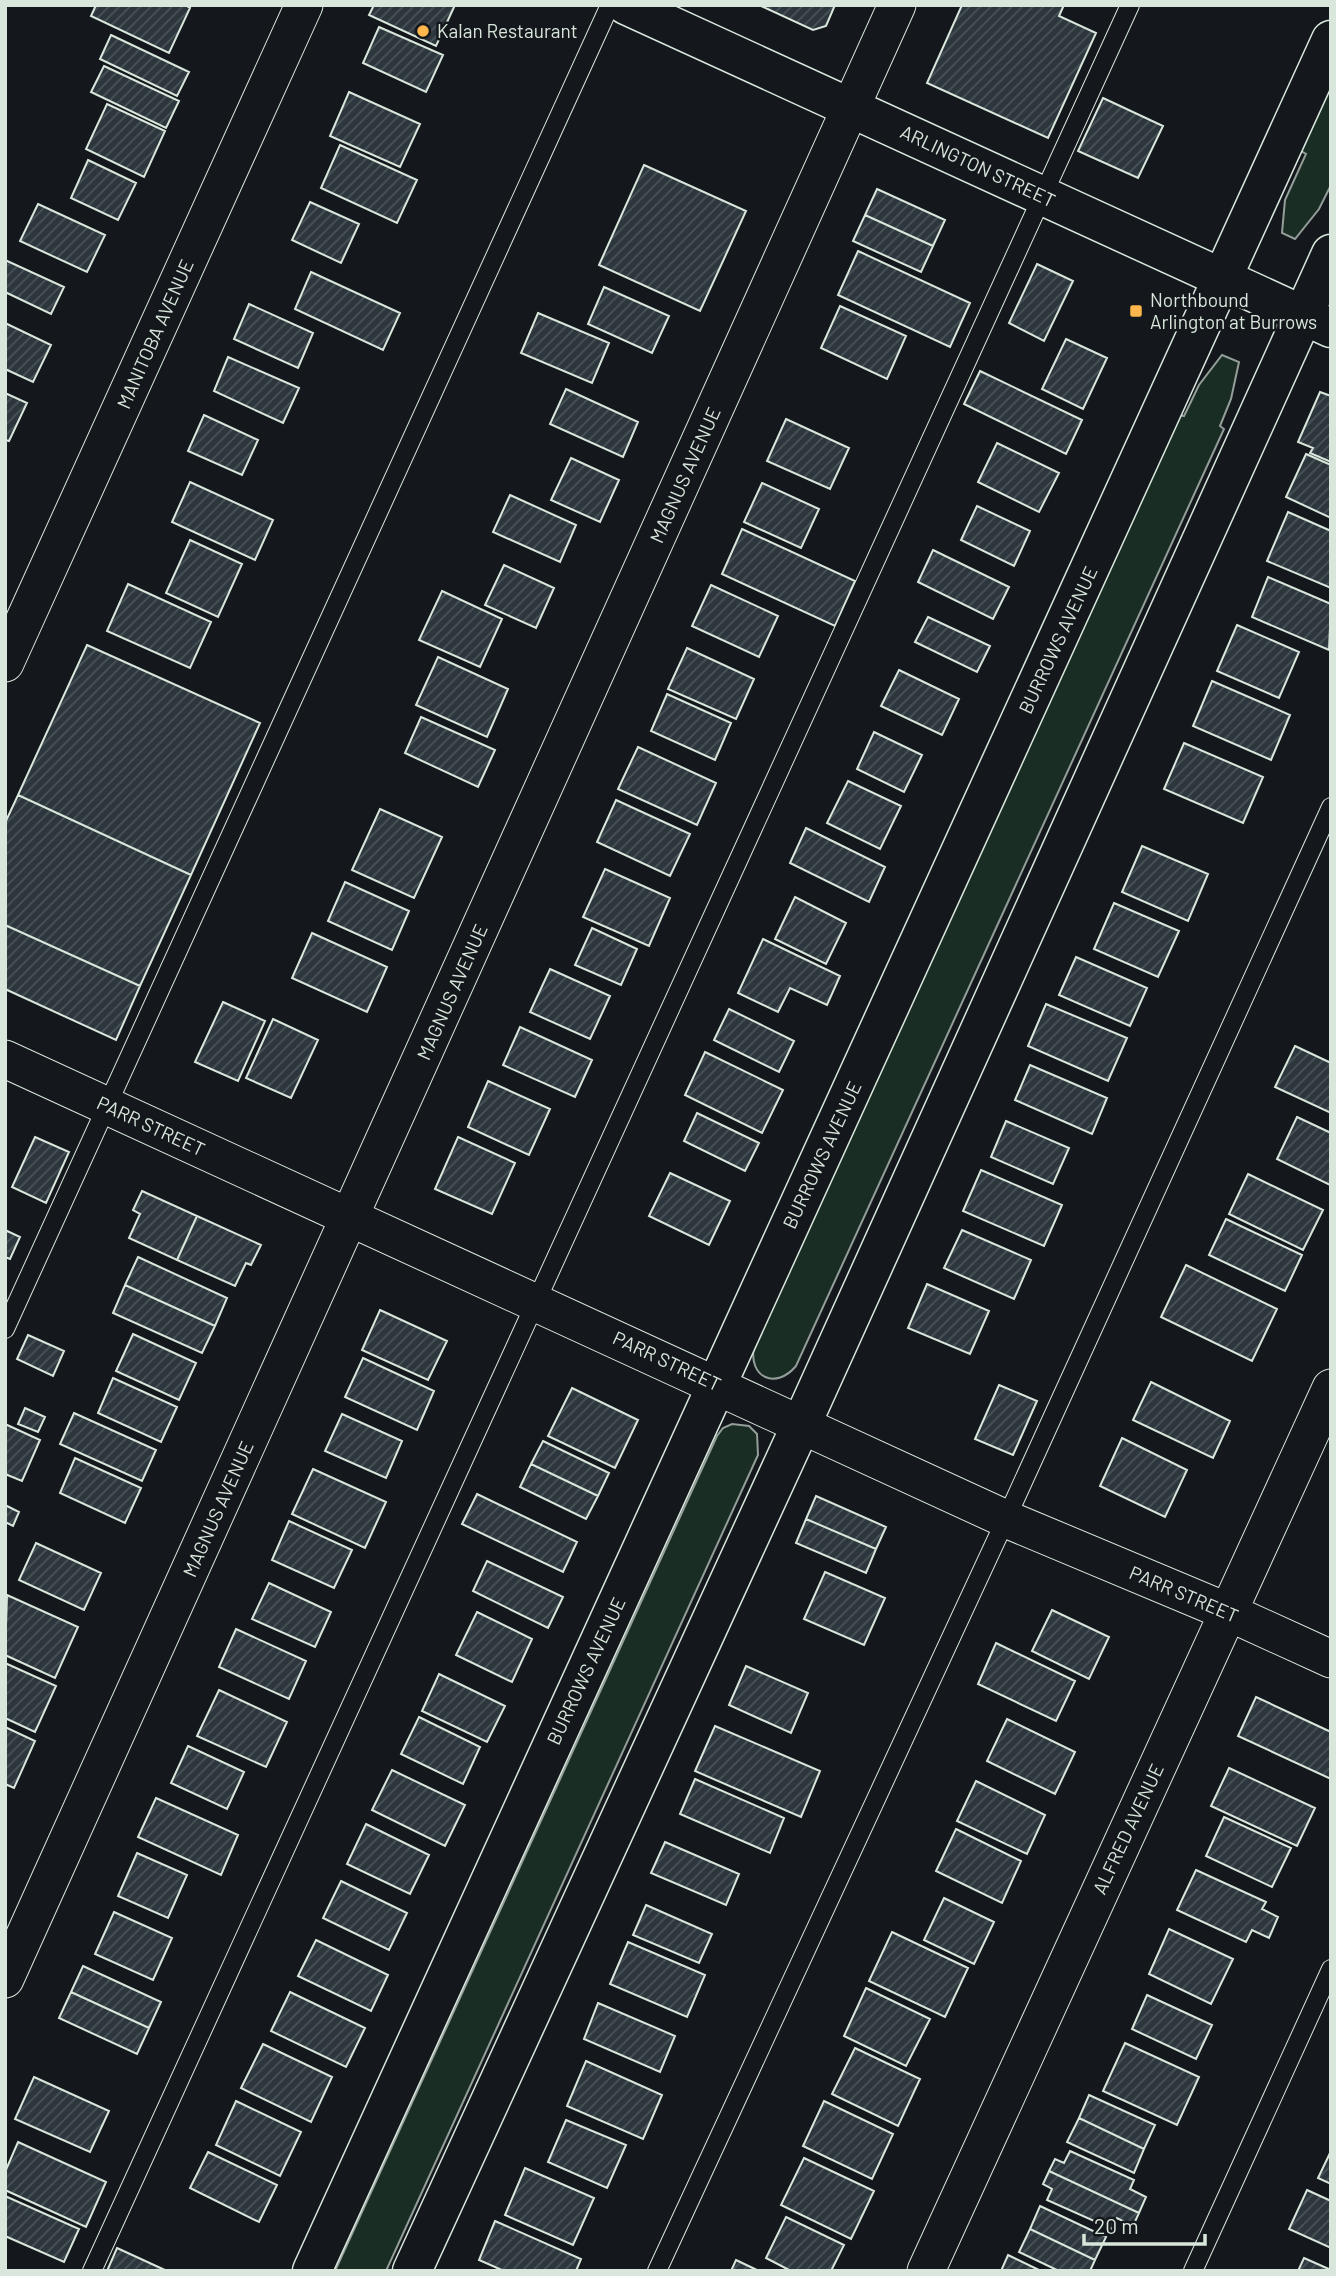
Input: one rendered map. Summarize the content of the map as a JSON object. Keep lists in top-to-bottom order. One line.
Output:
{"streets":{"street":["ARLINGTON STREET","MANITOBA AVENUE","MAGNUS AVENUE","BURROWS AVENUE","PARR STREET","ALFRED AVENUE"]},"crossings":[["ARLINGTON STREET","MAGNUS AVENUE"],["ARLINGTON STREET","BURROWS AVENUE"],["MAGNUS AVENUE","PARR STREET"],["BURROWS AVENUE","PARR STREET"],["PARR STREET","ALFRED AVENUE"]],"places":{"other":["Kalan Restaurant"],"transit":["Northbound Arlington at Burrows"]},"scale_bar":"20 m"}
